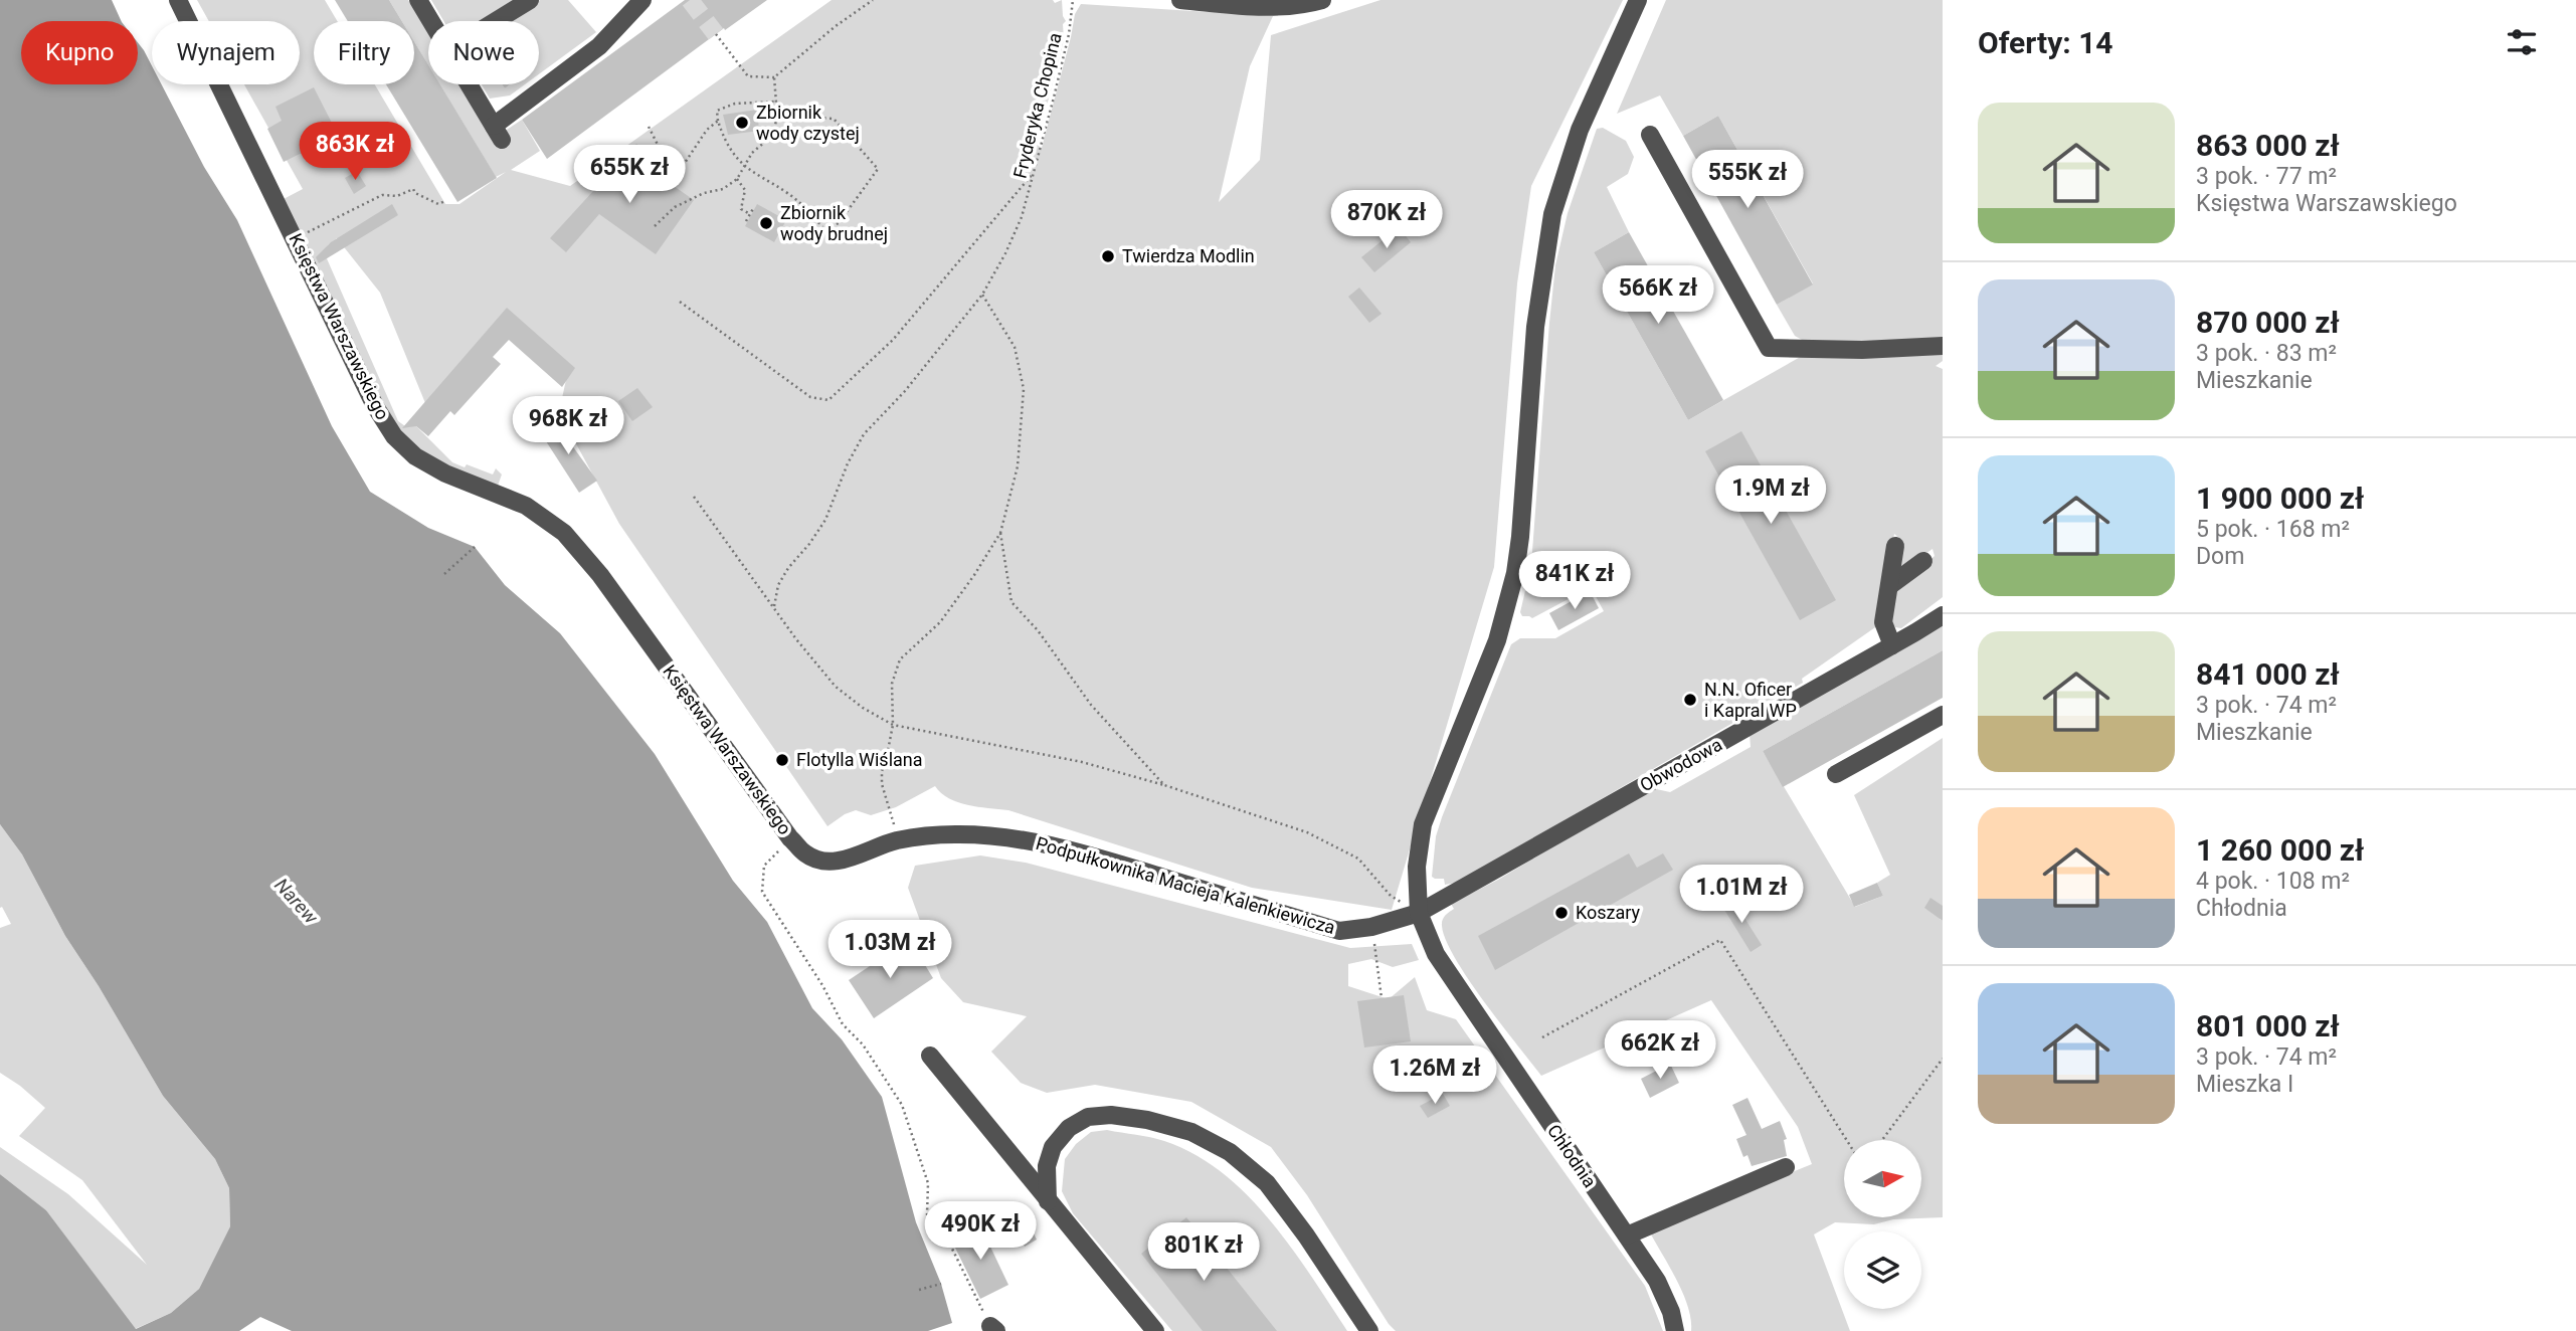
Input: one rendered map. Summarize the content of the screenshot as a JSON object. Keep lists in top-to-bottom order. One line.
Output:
{"streets":{"street":["Księstwa Warszawskiego","Obwodowa","Podpułkownika Macieja Kalenkiewicza","Chłodnia"],"path":["Fryderyka Chopina"]},"crossings":[["Księstwa Warszawskiego","Podpułkownika Macieja Kalenkiewicza"],["Obwodowa","Podpułkownika Macieja Kalenkiewicza"],["Obwodowa","Chłodnia"],["Podpułkownika Macieja Kalenkiewicza","Chłodnia"]],"water":["Narew"],"places":["Zbiornik wody czystej","Zbiornik wody brudnej","Twierdza Modlin","N.N. Oficer i Kapral WP","Flotylla Wiślana","Koszary"],"north":"right","page":{"heading":"Oferty: 14","chip":["Kupno","Wynajem","Filtry","Nowe"],"list":[{"name":"863 000 zł","note":"3 pok. · 77 m² · Księstwa Warszawskiego"},{"name":"870 000 zł","note":"3 pok. · 83 m² · Mieszkanie"},{"name":"1 900 000 zł","note":"5 pok. · 168 m² · Dom"},{"name":"841 000 zł","note":"3 pok. · 74 m² · Mieszkanie"},{"name":"1 260 000 zł","note":"4 pok. · 108 m² · Chłodnia"},{"name":"801 000 zł","note":"3 pok. · 74 m² · Mieszka I"}],"price":["863K zł","655K zł","555K zł","870K zł","566K zł","968K zł","1.9M zł","841K zł","1.01M zł","1.03M zł","662K zł","1.26M zł","490K zł","801K zł"]}}
